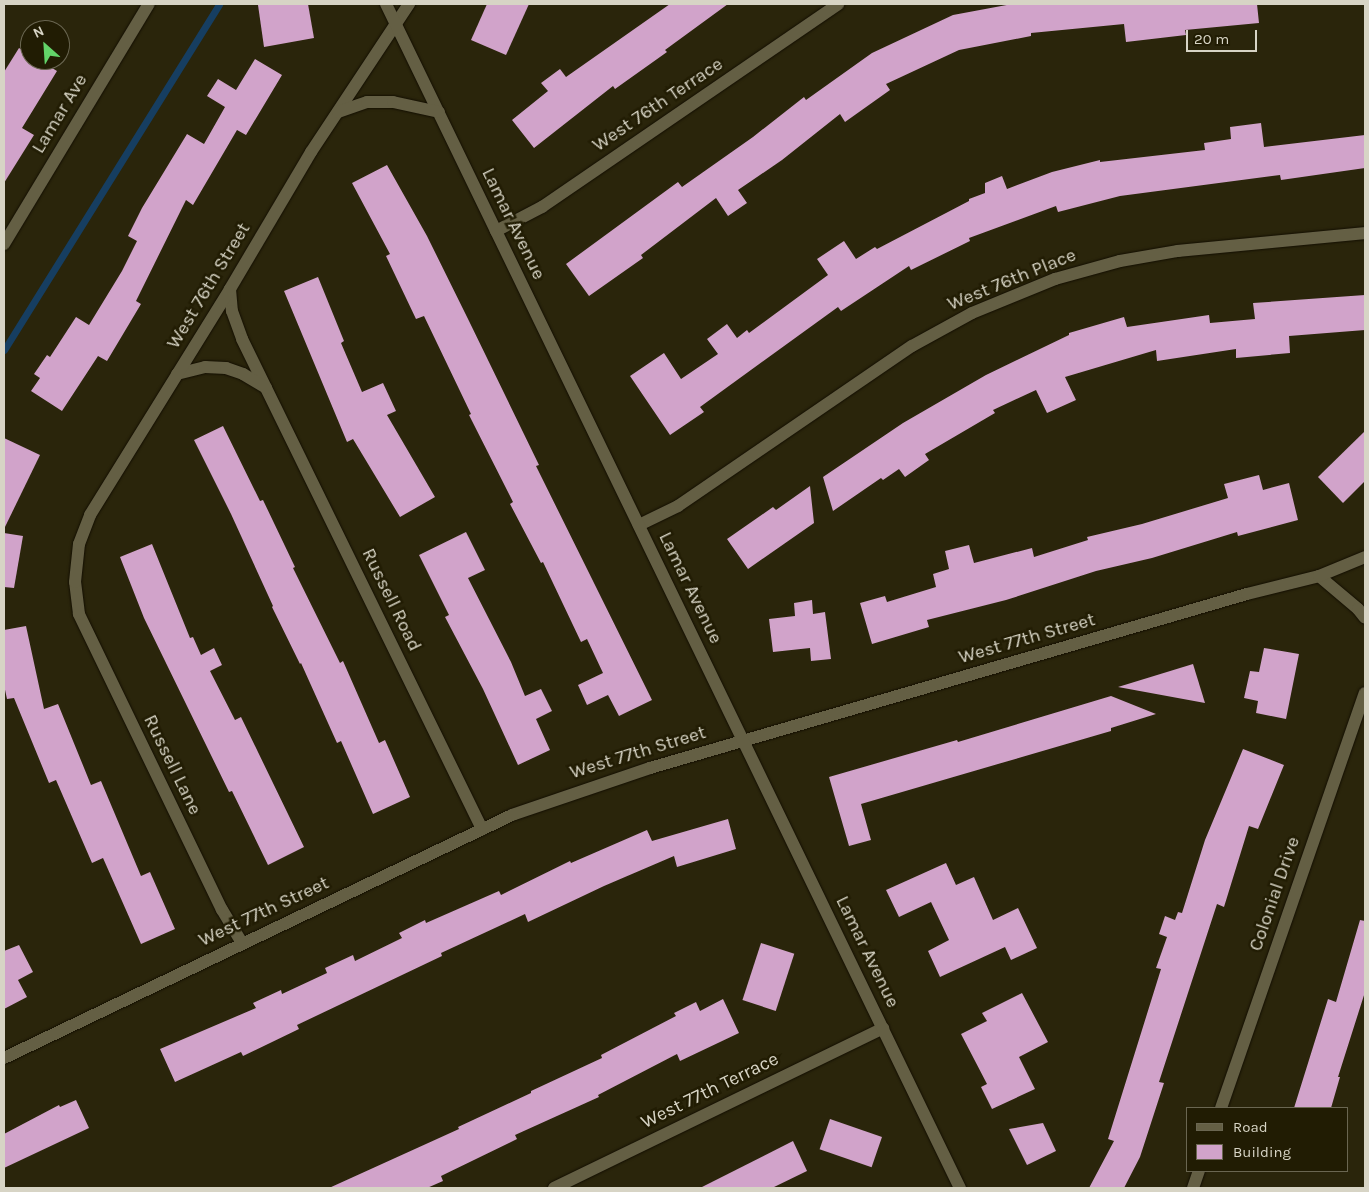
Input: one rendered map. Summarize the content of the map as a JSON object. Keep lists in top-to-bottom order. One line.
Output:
{"streets":{"street":["West 76th Terrace","Lamar Ave","Lamar Avenue","West 76th Place","West 76th Street","Russell Road","West 77th Street","Russell Lane","Colonial Drive","West 77th Terrace"]},"crossings":[["West 76th Terrace","Lamar Avenue"],["Lamar Avenue","West 76th Place"],["Lamar Avenue","West 76th Street"],["Lamar Avenue","West 77th Street"],["Lamar Avenue","West 77th Terrace"],["West 76th Street","Russell Road"],["West 76th Street","Russell Lane"],["Russell Road","West 77th Street"],["West 77th Street","Russell Lane"]],"legend":["Road","Building"],"scale_bar":"20 m","north":"top left"}
